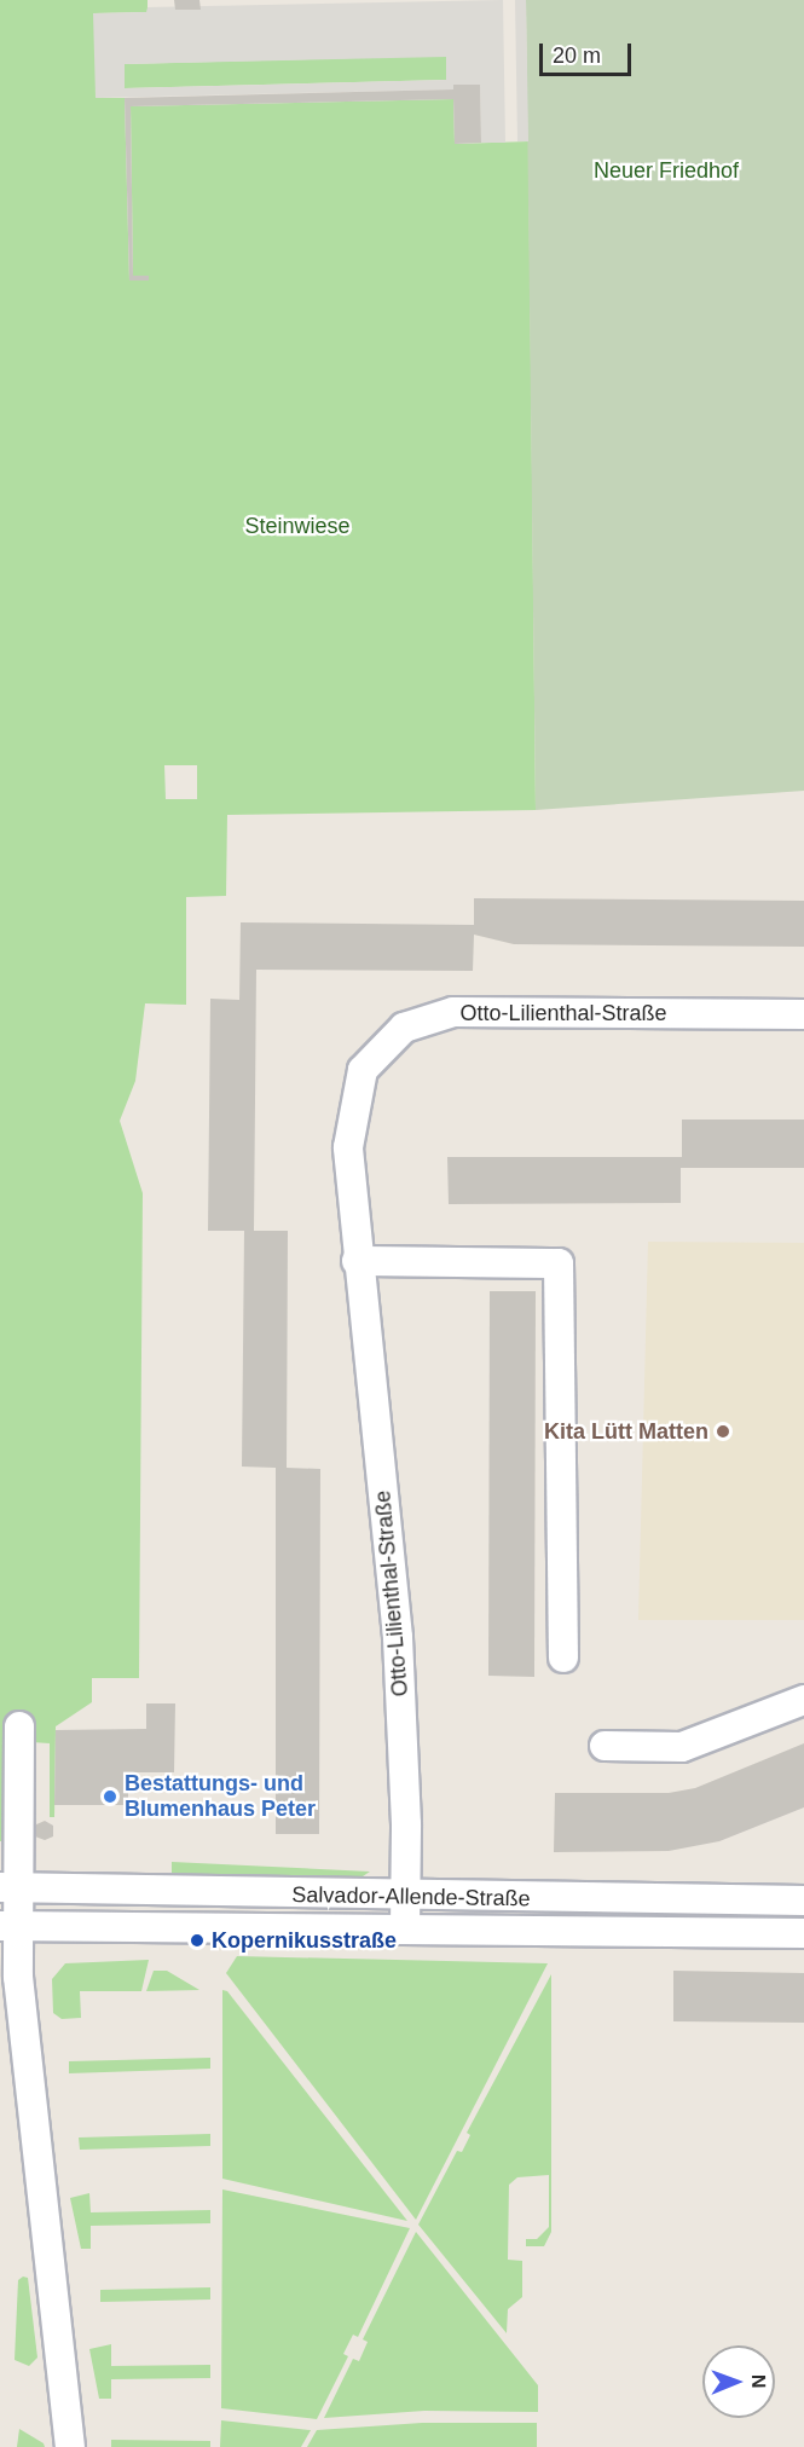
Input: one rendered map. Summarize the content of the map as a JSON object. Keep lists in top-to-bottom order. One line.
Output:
{"streets":{"street":["Otto-Lilienthal-Straße","Salvador-Allende-Straße"]},"crossings":[["Otto-Lilienthal-Straße","Salvador-Allende-Straße"]],"parks":["Neuer Friedhof","Steinwiese"],"places":["Kita Lütt Matten","Bestattungs- und Blumenhaus Peter","Kopernikusstraße"],"scale_bar":"20 m","north":"right"}
